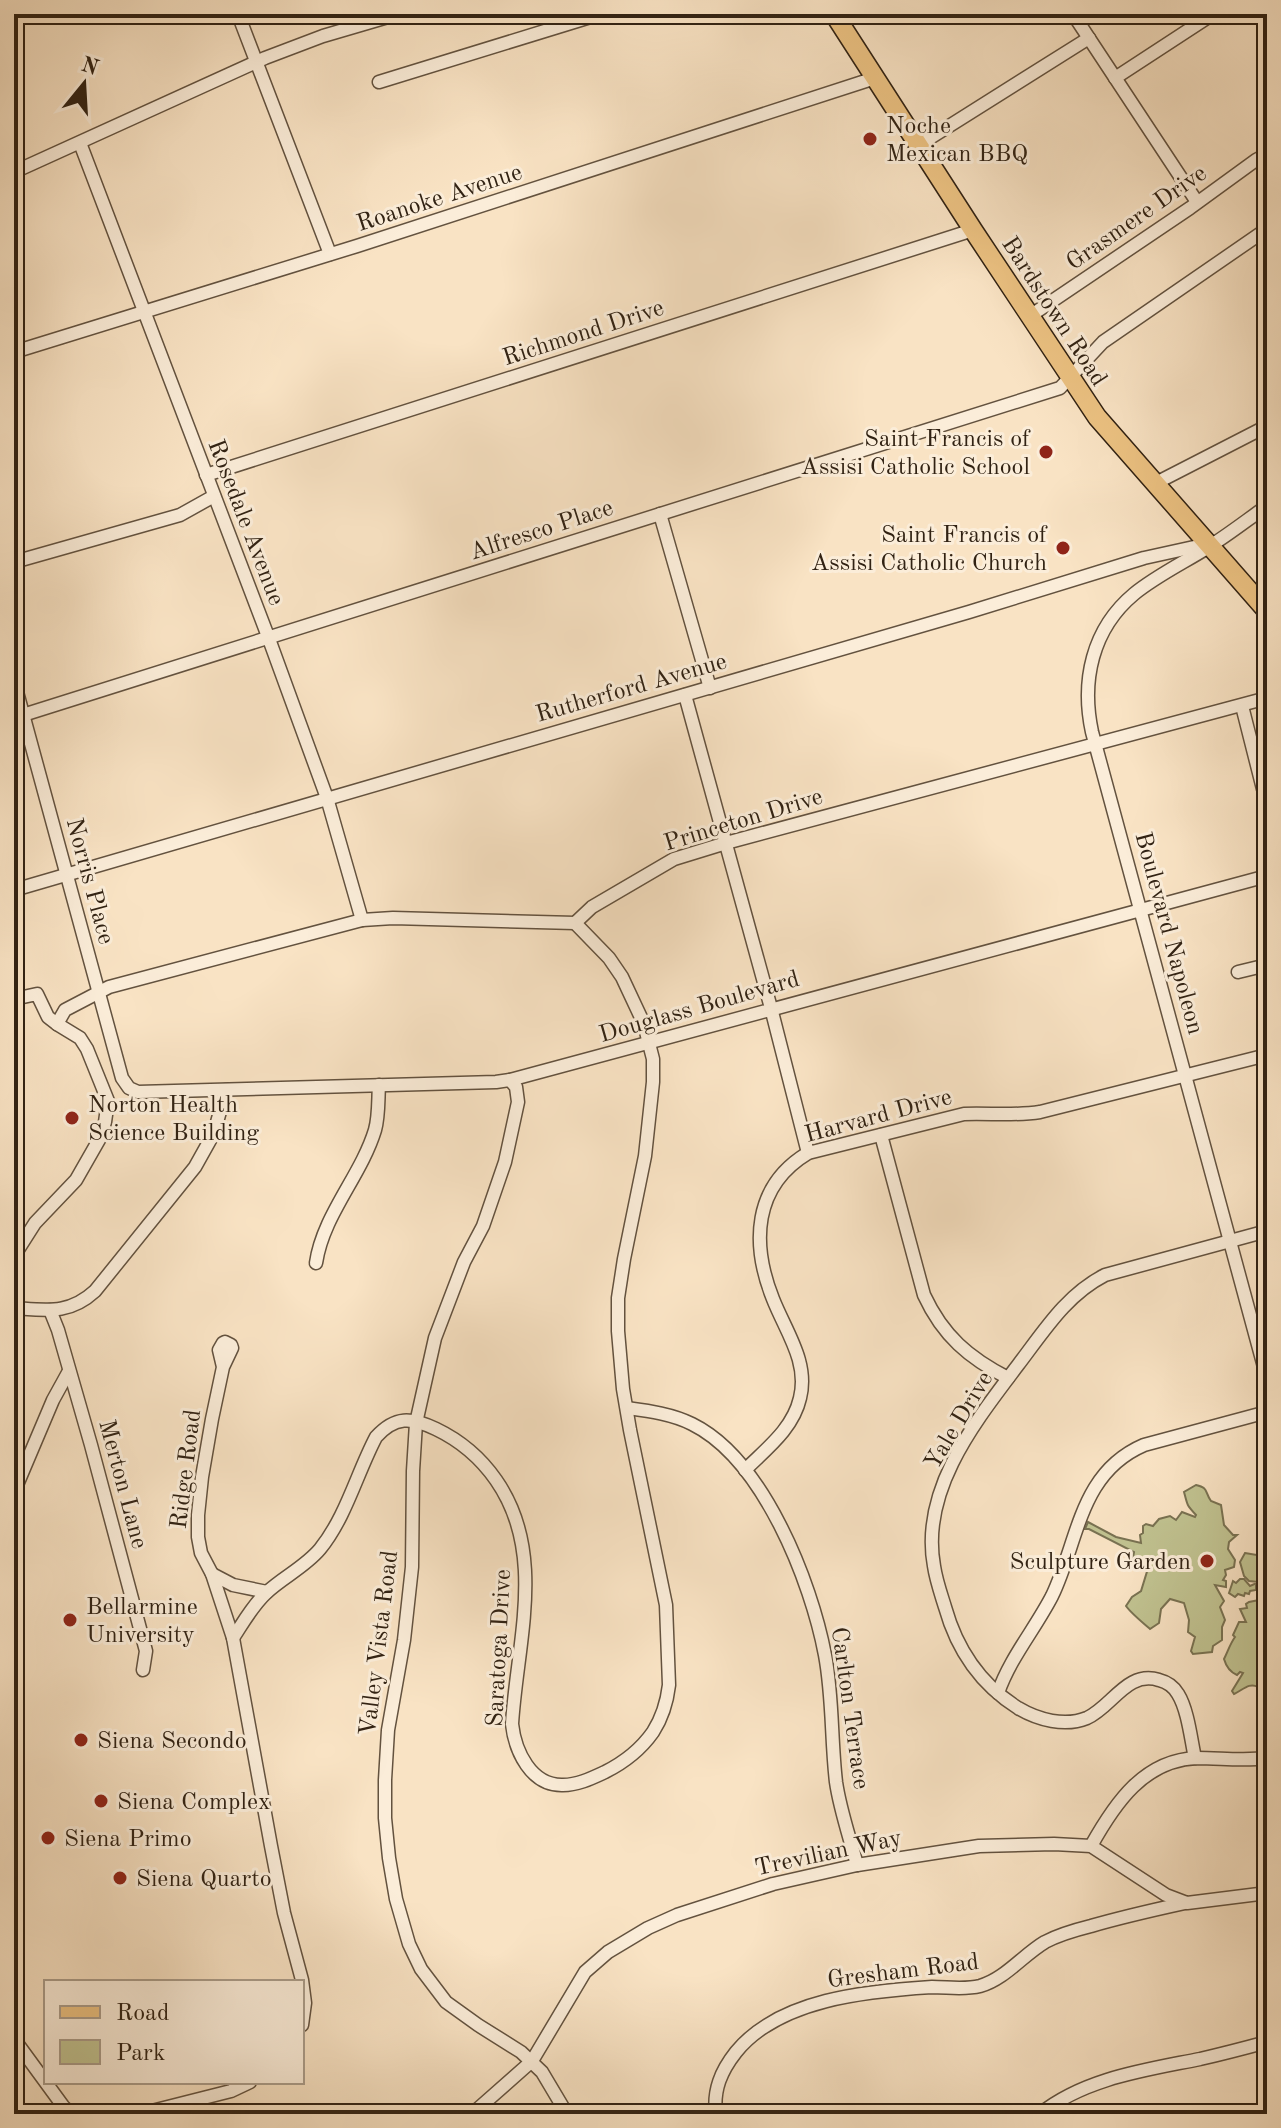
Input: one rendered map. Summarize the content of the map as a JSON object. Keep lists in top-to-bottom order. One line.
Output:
{"streets":{"main road":["Bardstown Road"],"street":["Roanoke Avenue","Grasmere Drive","Richmond Drive","Rosedale Avenue","Alfresco Place","Rutherford Avenue","Princeton Drive","Norris Place","Boulevard Napoleon","Douglass Boulevard","Harvard Drive","Yale Drive","Ridge Road","Merton Lane","Valley Vista Road","Saratoga Drive","Carlton Terrace","Trevilian Way","Gresham Road"]},"crossings":[["Roanoke Avenue","Bardstown Road"],["Roanoke Avenue","Rosedale Avenue"],["Grasmere Drive","Bardstown Road"],["Bardstown Road","Richmond Drive"],["Bardstown Road","Alfresco Place"],["Bardstown Road","Rutherford Avenue"],["Bardstown Road","Boulevard Napoleon"],["Richmond Drive","Rosedale Avenue"],["Rosedale Avenue","Alfresco Place"],["Rosedale Avenue","Rutherford Avenue"],["Alfresco Place","Norris Place"],["Rutherford Avenue","Norris Place"],["Rutherford Avenue","Boulevard Napoleon"],["Princeton Drive","Boulevard Napoleon"],["Princeton Drive","Saratoga Drive"],["Norris Place","Douglass Boulevard"],["Boulevard Napoleon","Douglass Boulevard"],["Boulevard Napoleon","Harvard Drive"],["Boulevard Napoleon","Yale Drive"],["Douglass Boulevard","Valley Vista Road"],["Douglass Boulevard","Saratoga Drive"],["Harvard Drive","Carlton Terrace"],["Valley Vista Road","Saratoga Drive"],["Valley Vista Road","Trevilian Way"],["Saratoga Drive","Carlton Terrace"],["Carlton Terrace","Trevilian Way"]],"places":["Noche Mexican BBQ","Saint Francis of Assisi Catholic School","Saint Francis of Assisi Catholic Church","Norton Health Science Building","Sculpture Garden","Bellarmine University","Siena Secondo","Siena Complex","Siena Primo","Siena Quarto"],"legend":["Road","Park"],"north":"top"}
